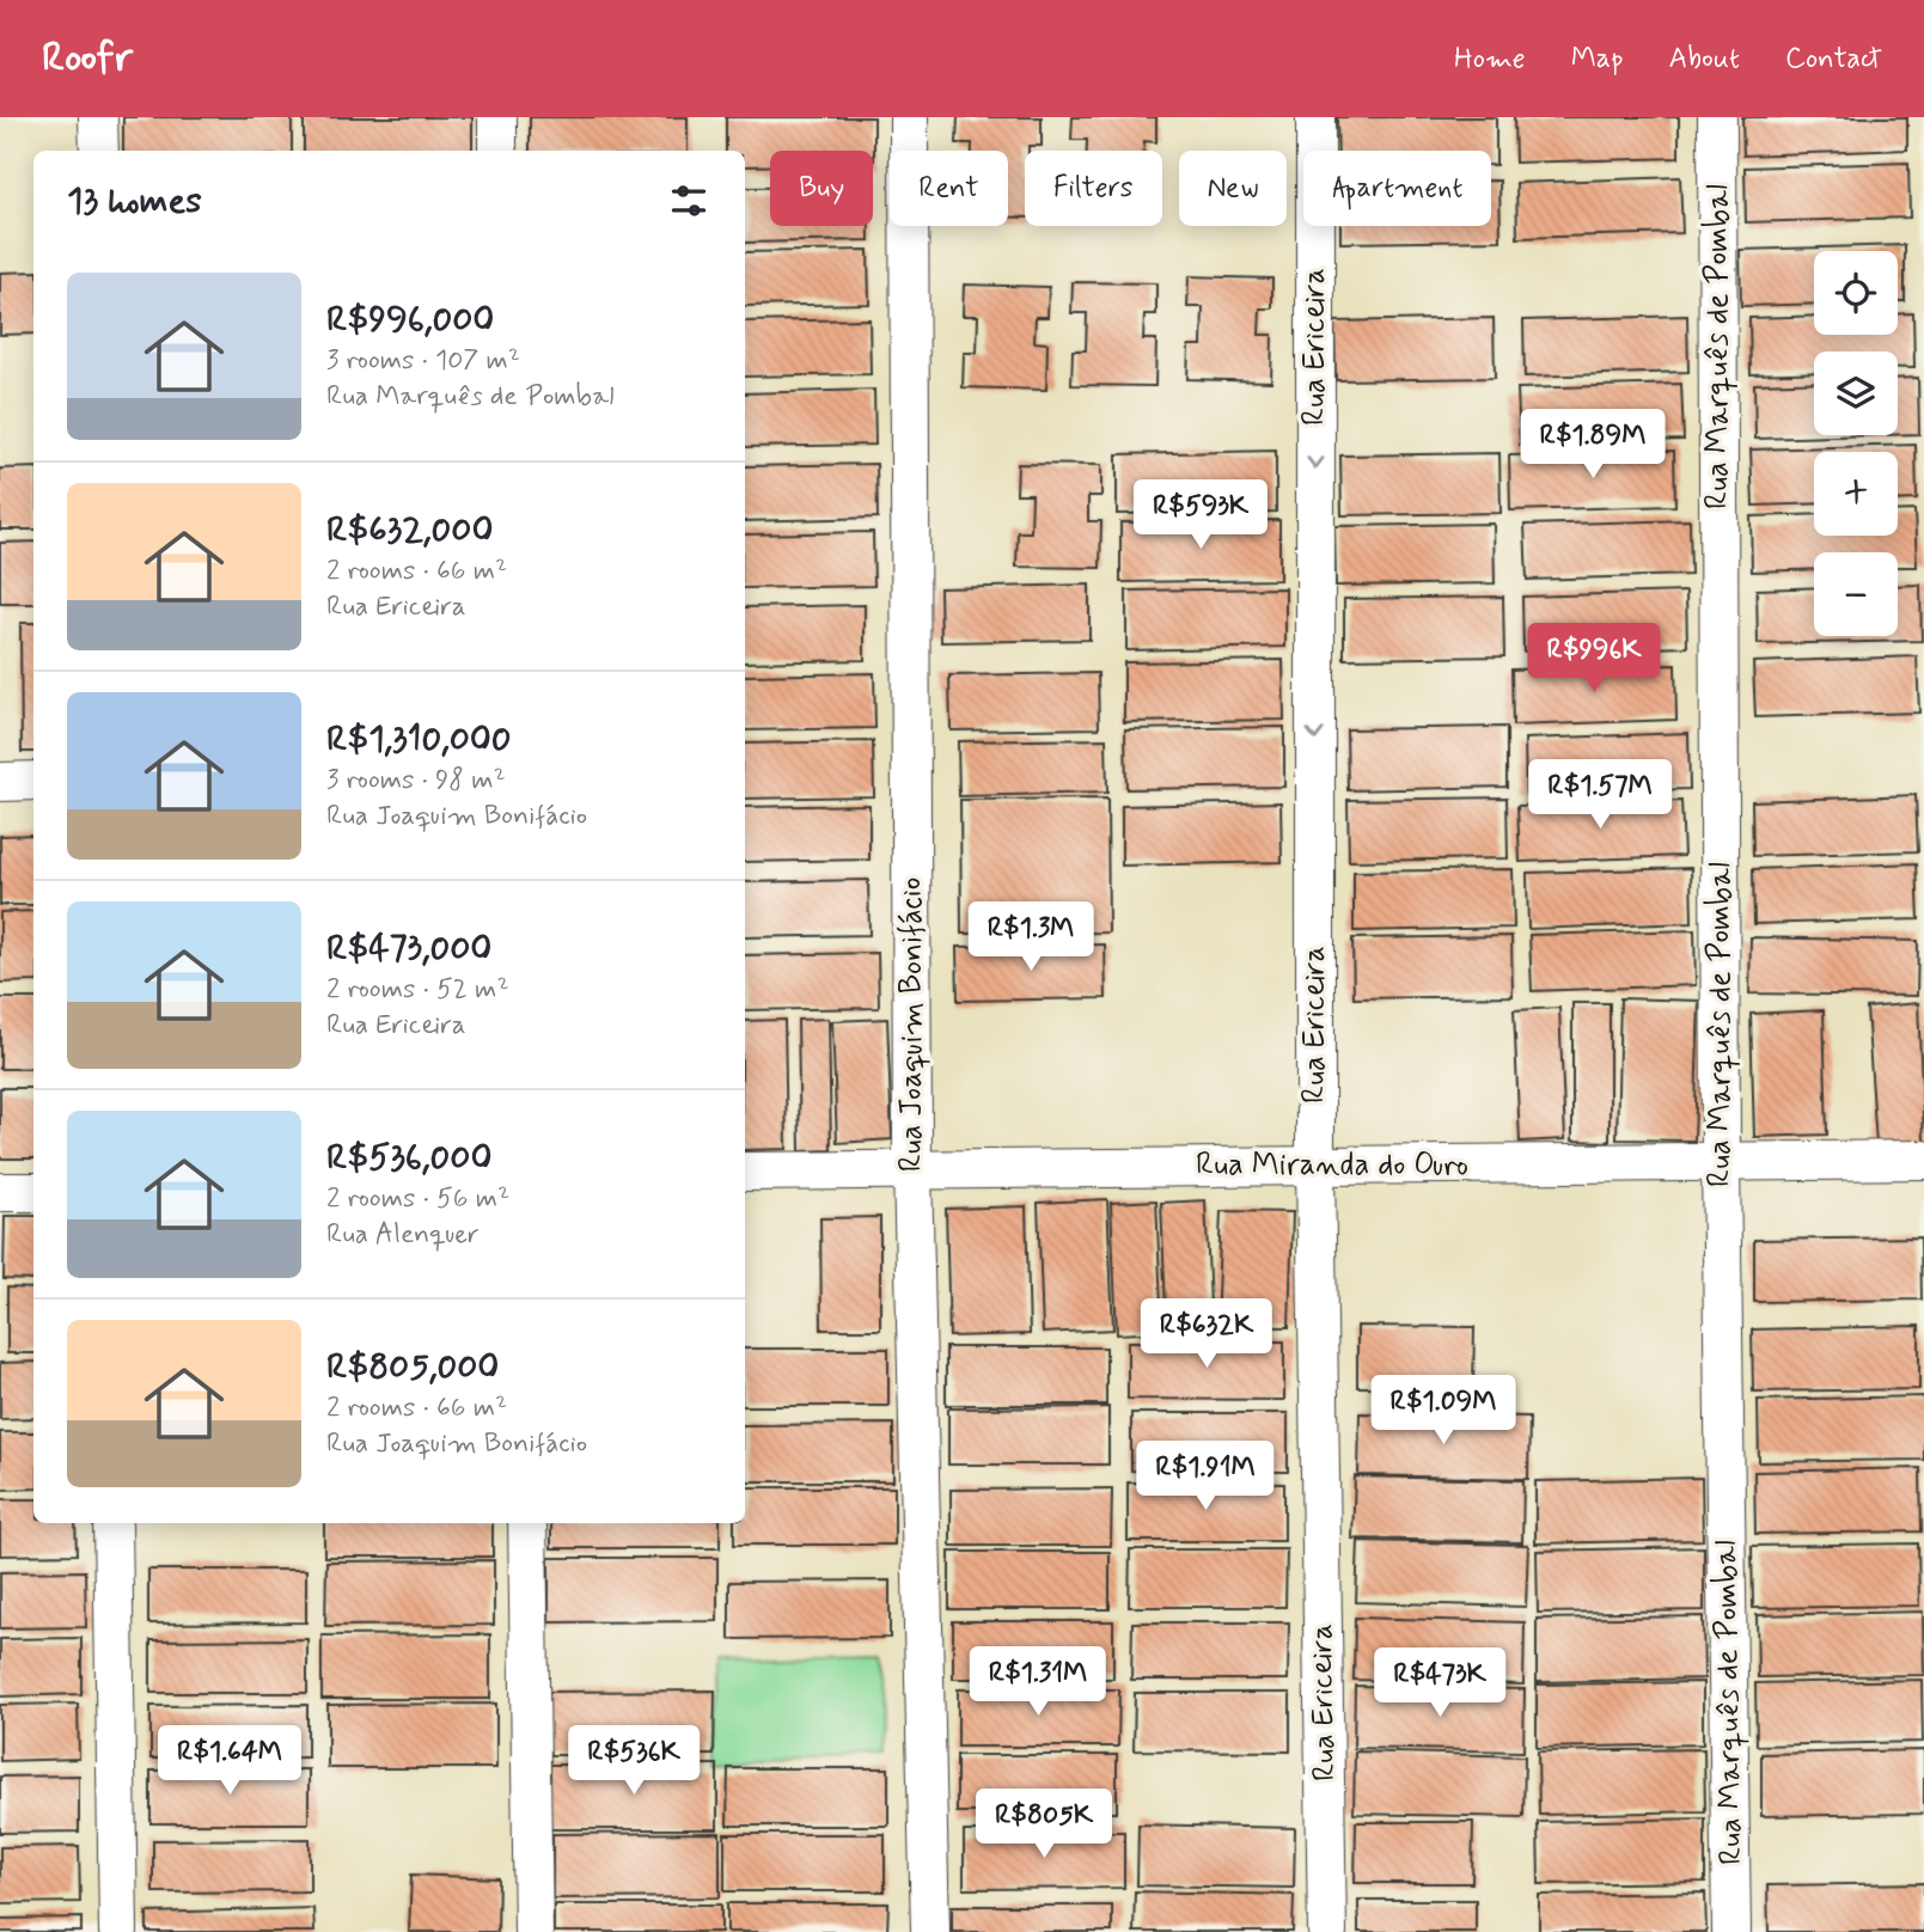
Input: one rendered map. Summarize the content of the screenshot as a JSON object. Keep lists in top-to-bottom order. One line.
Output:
{"streets":{"street":["Rua Ericeira","Rua Marquês de Pombal","Rua Joaquim Bonifácio","Rua Miranda do Ouro"]},"crossings":[["Rua Ericeira","Rua Miranda do Ouro"],["Rua Marquês de Pombal","Rua Miranda do Ouro"],["Rua Joaquim Bonifácio","Rua Miranda do Ouro"]],"one_way":["Rua Ericeira"],"page":{"header":"Roofr","nav":["Home","Map","About","Contact"],"chip":["Buy","Rent","Filters","New","Apartment"],"heading":"13 homes","map_buttons":["+","−"],"list":[{"name":"R$996,000","note":"3 rooms · 107 m² · Rua Marquês de Pombal"},{"name":"R$632,000","note":"2 rooms · 66 m² · Rua Ericeira"},{"name":"R$1,310,000","note":"3 rooms · 98 m² · Rua Joaquim Bonifácio"},{"name":"R$473,000","note":"2 rooms · 52 m² · Rua Ericeira"},{"name":"R$536,000","note":"2 rooms · 56 m² · Rua Alenquer"},{"name":"R$805,000","note":"2 rooms · 66 m² · Rua Joaquim Bonifácio"}],"price":["R$1.89M","R$593K","R$996K","R$1.57M","R$1.3M","R$632K","R$1.09M","R$1.91M","R$1.31M","R$473K","R$1.64M","R$536K","R$805K"]}}
